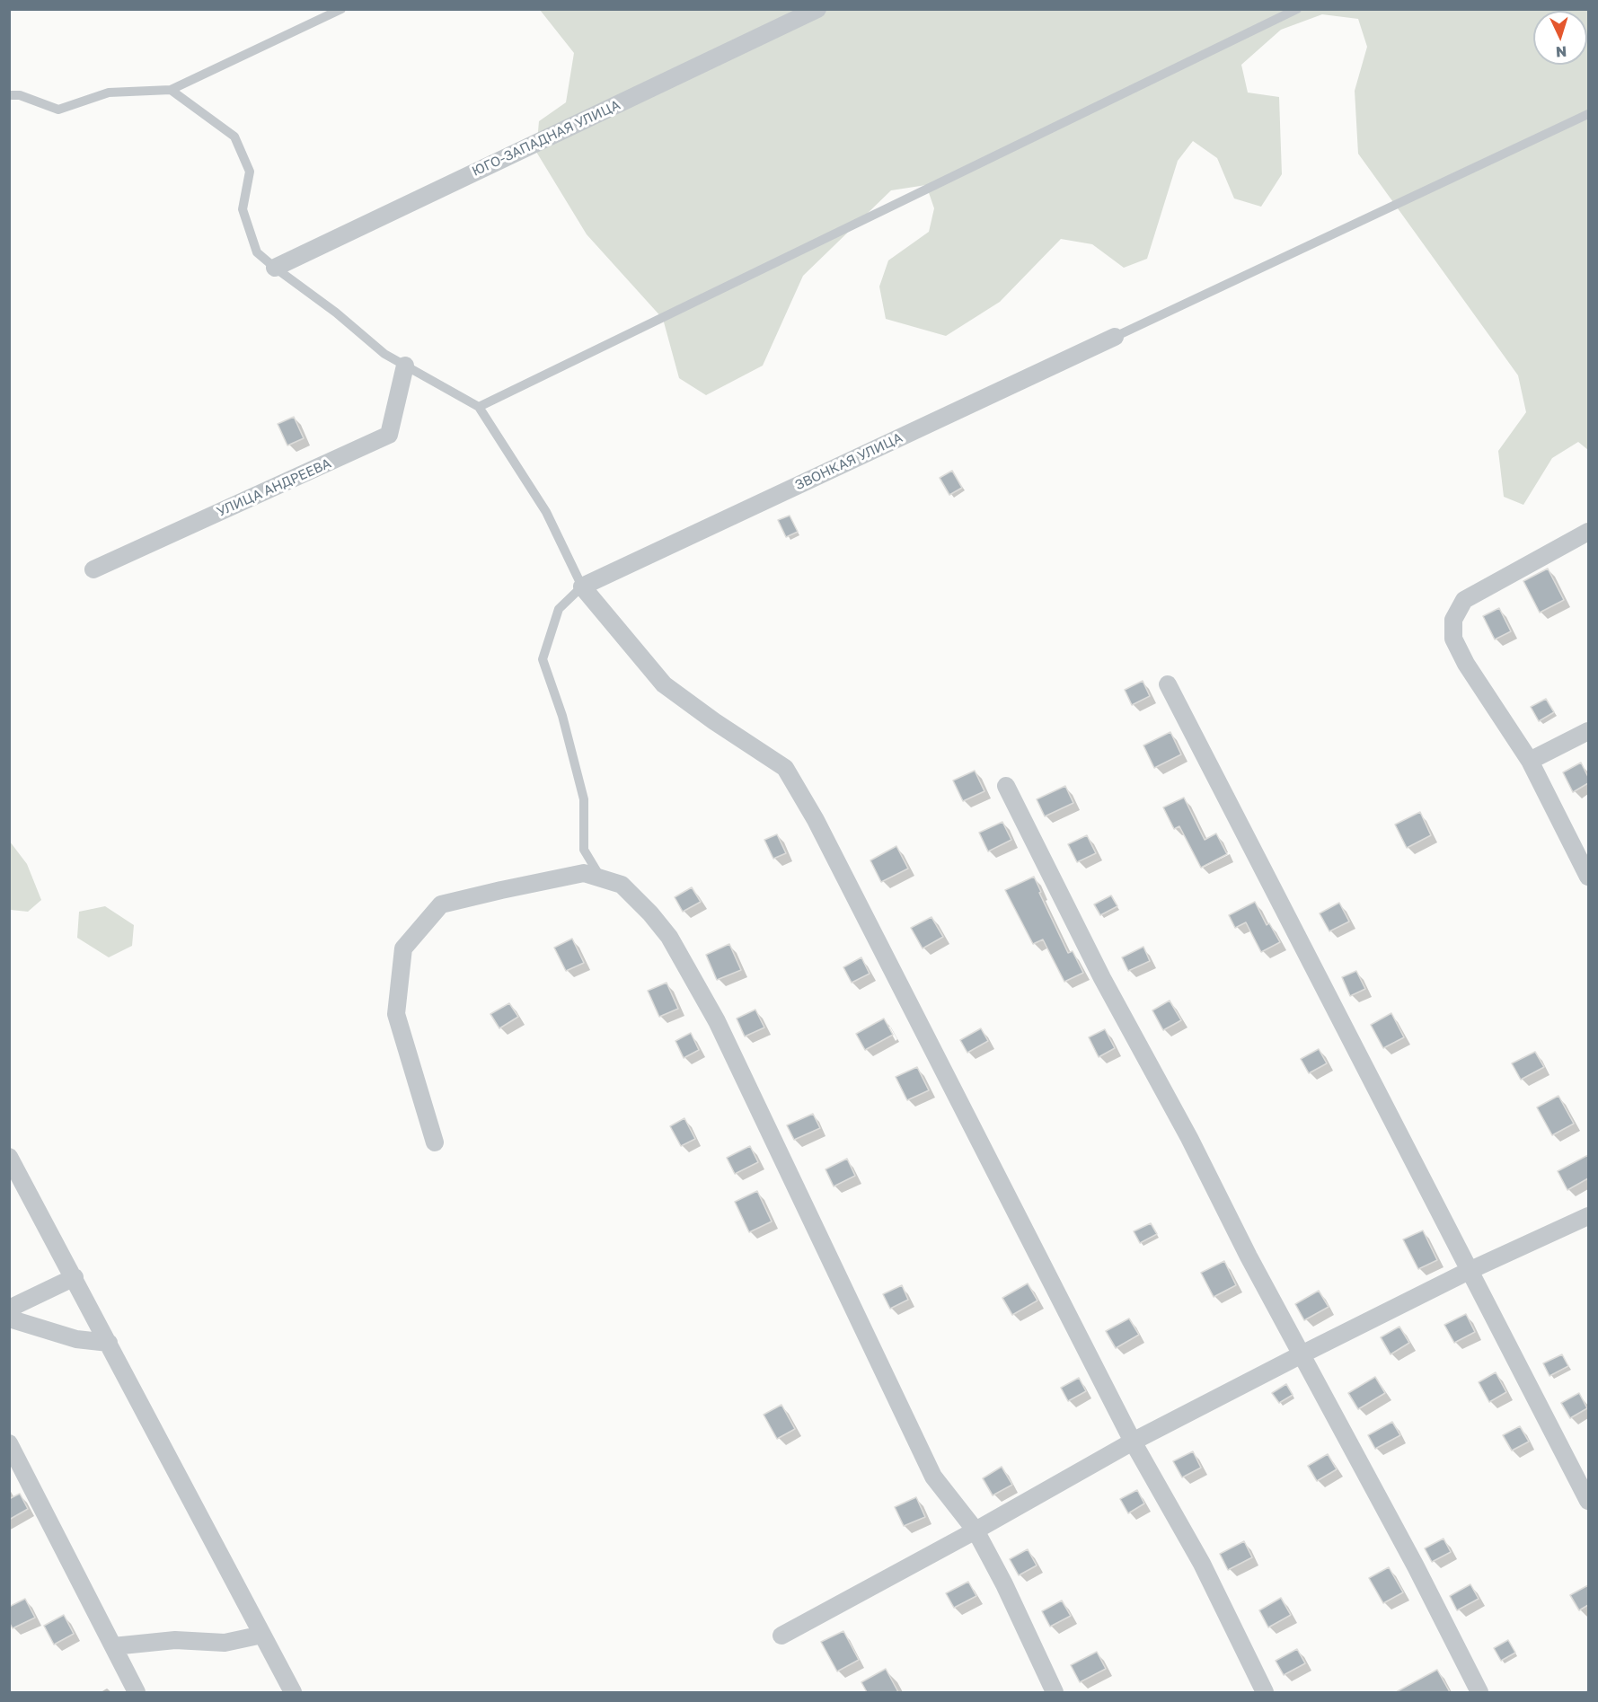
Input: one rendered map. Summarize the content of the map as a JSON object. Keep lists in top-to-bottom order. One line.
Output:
{"streets":{"street":["ЮГО-ЗАПАДНАЯ УЛИЦА","ЗВОНКАЯ УЛИЦА","УЛИЦА АНДРЕЕВА"]},"north":"bottom"}
